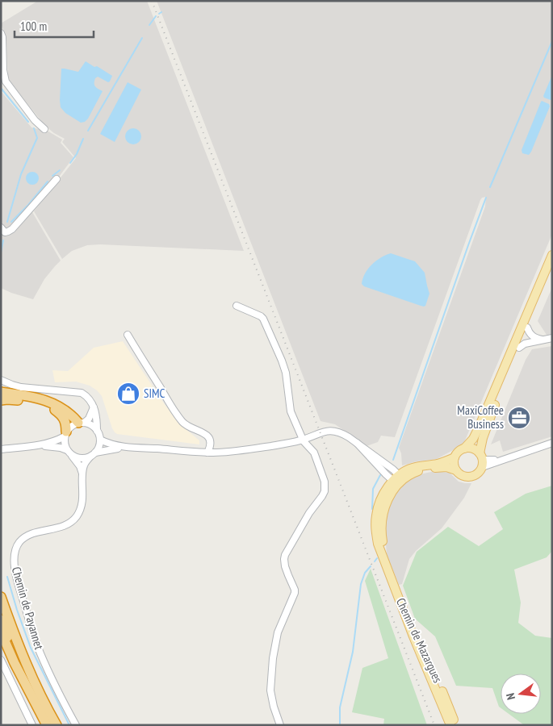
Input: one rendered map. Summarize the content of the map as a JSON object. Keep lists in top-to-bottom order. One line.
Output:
{"streets":{"main road":["Chemin de Mazargues"],"street":["Chemin de Payannet"]},"places":{"shop":["SIMC"],"office":["MaxiCoffee Business"]},"scale_bar":"100 m","north":"left"}
